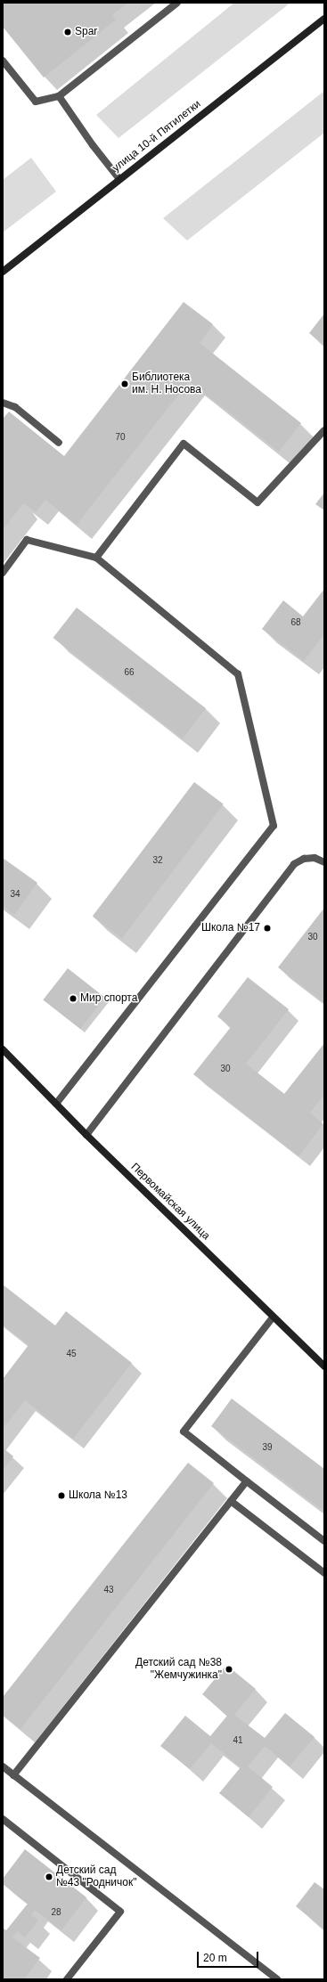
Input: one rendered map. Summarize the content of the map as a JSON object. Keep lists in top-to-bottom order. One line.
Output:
{"streets":{"street":["улица 10-й Пятилетки","Первомайская улица"]},"places":["Spar","Библиотека им. Н. Носова","Школа №17","Мир спорта","Школа №13","Детский сад №38 \"Жемчужинка\"","Детский сад №43 \"Родничок\""],"house_numbers":["70","68","66","32","34","30","30","45","39","43","41","28"],"scale_bar":"20 m"}
